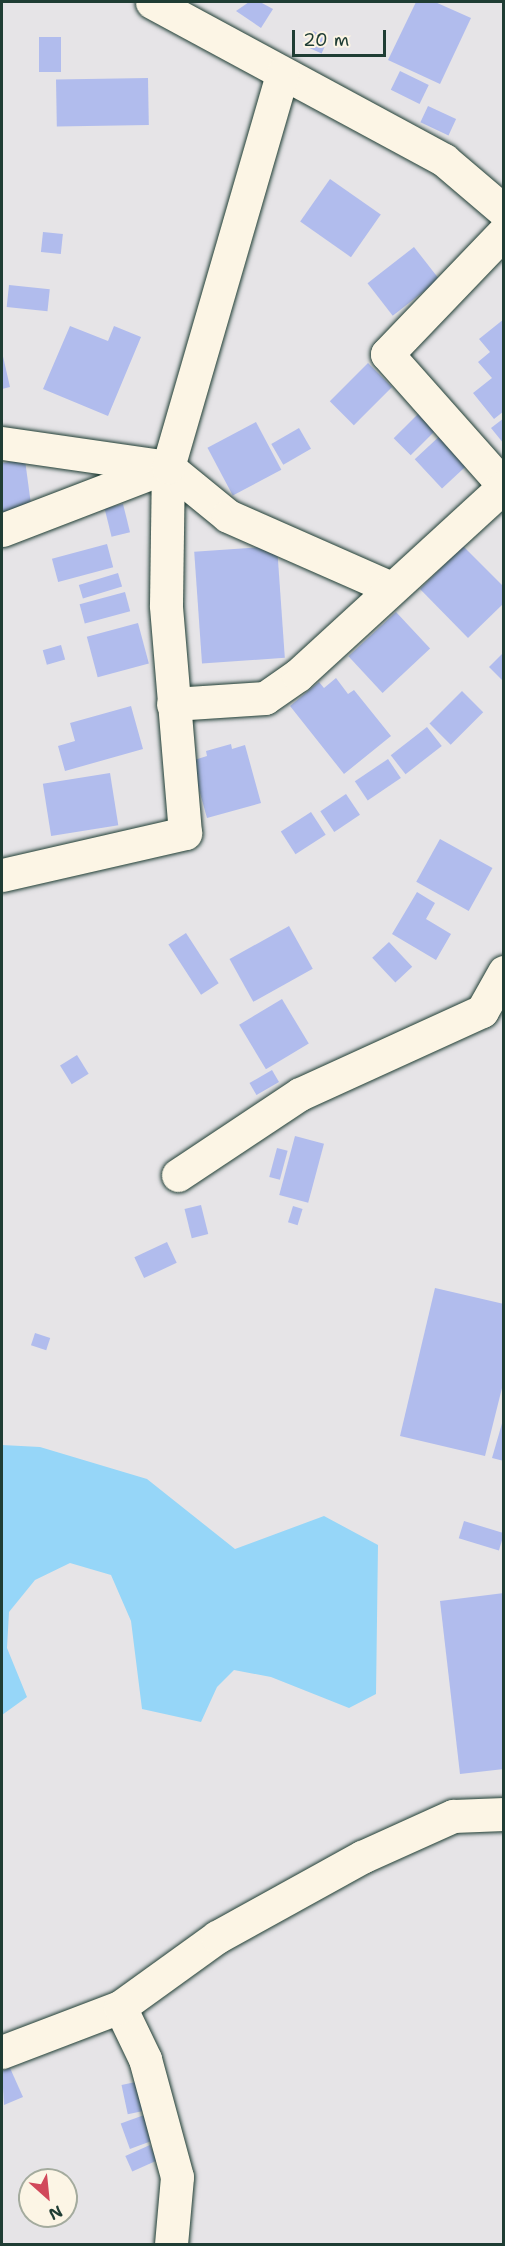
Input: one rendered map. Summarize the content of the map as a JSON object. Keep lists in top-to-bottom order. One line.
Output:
{"scale_bar":"20 m","north":"bottom right"}
